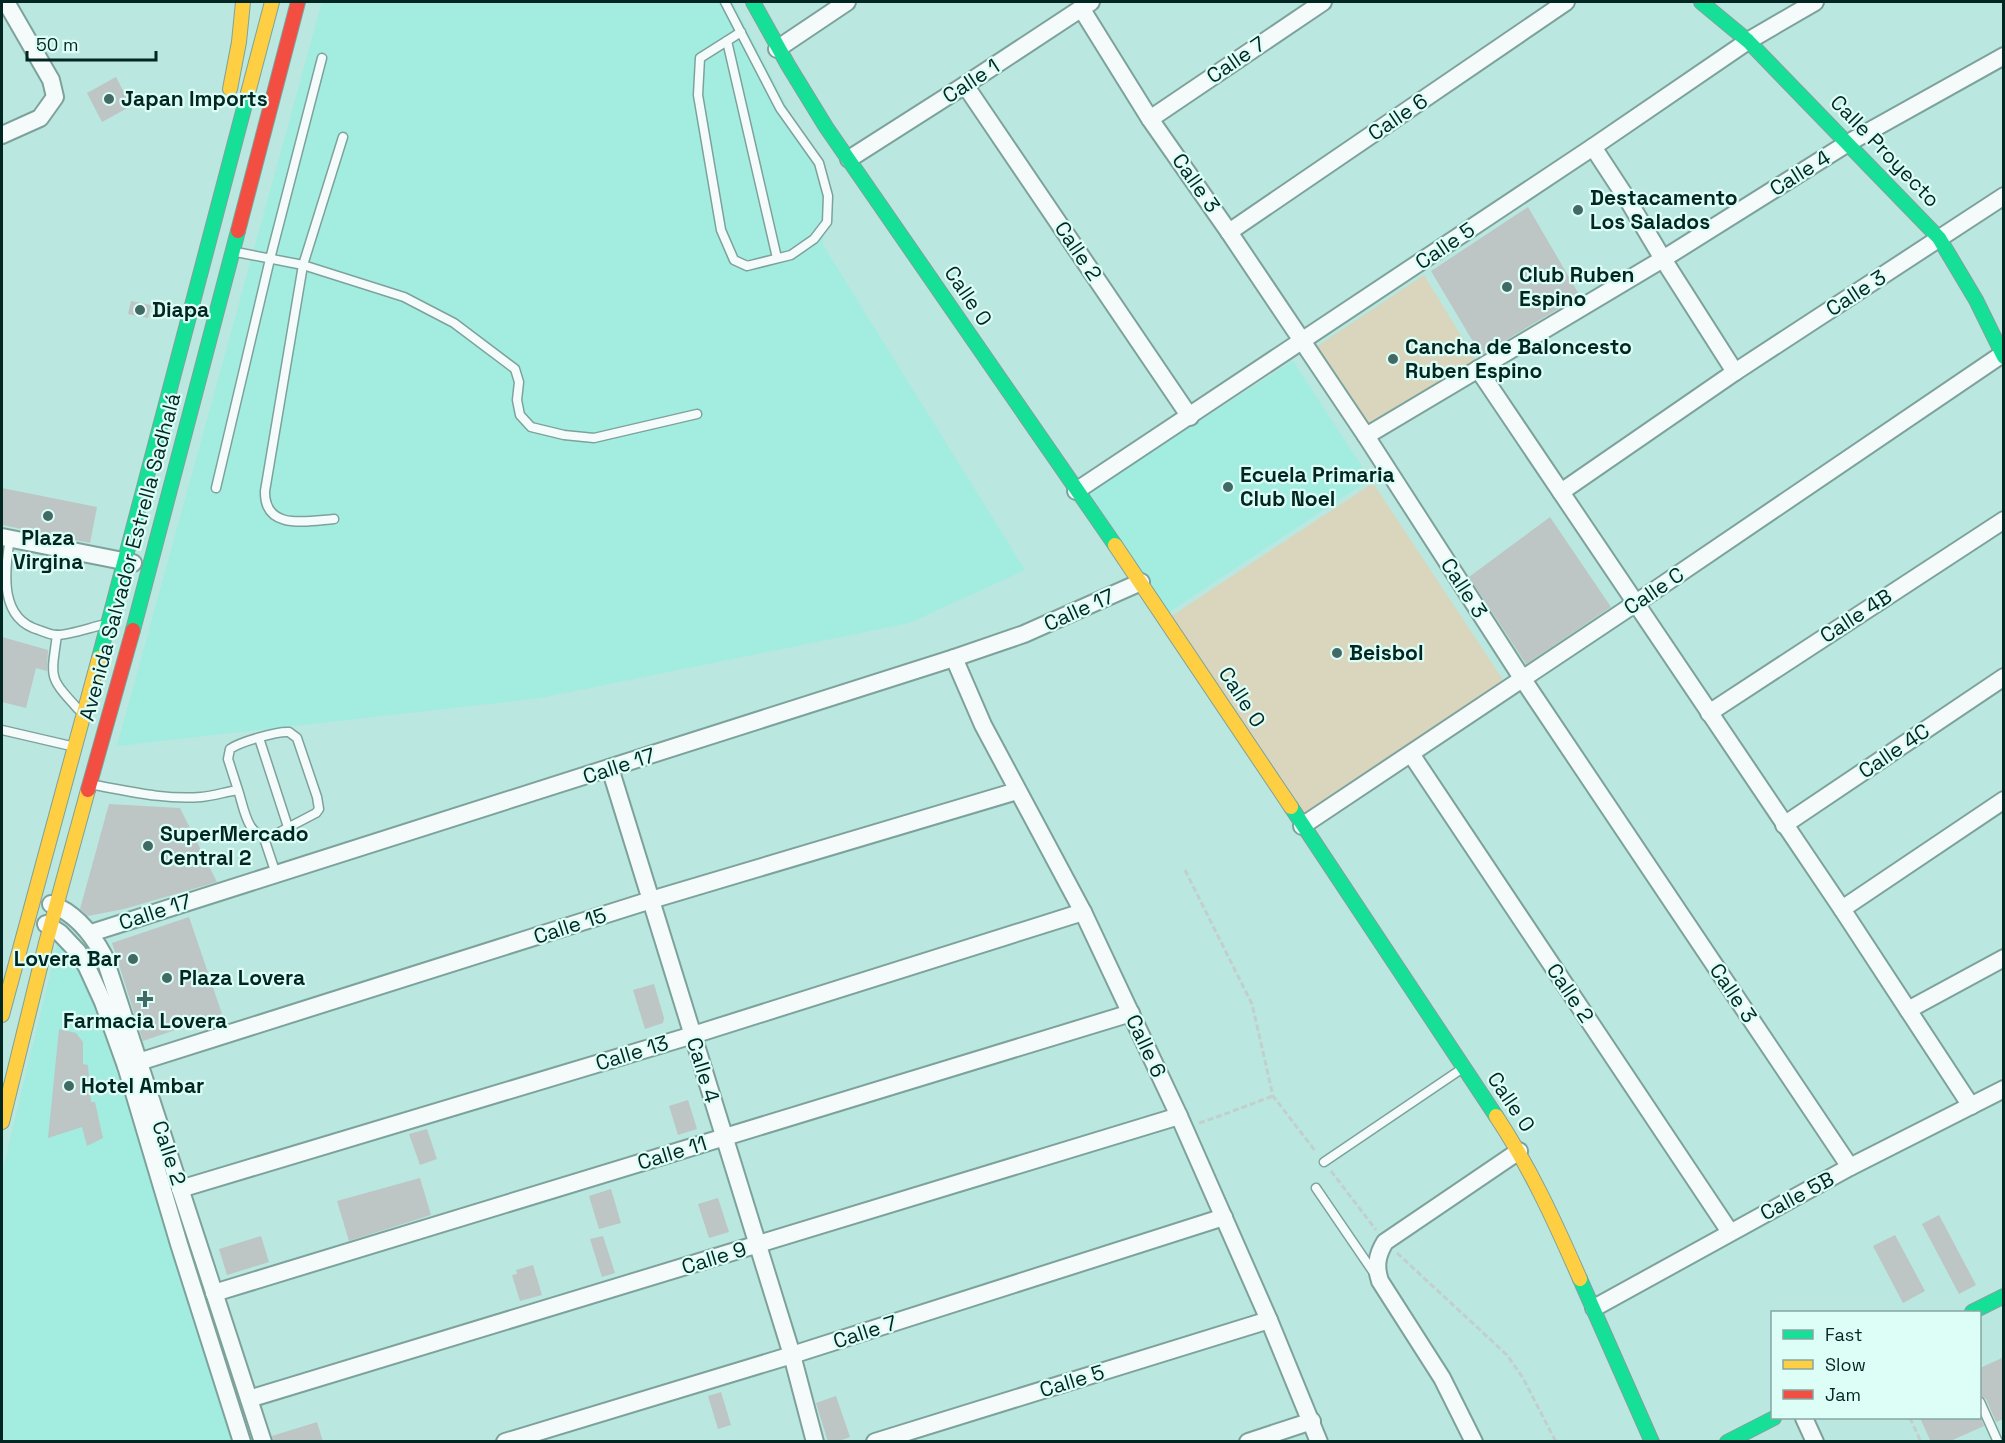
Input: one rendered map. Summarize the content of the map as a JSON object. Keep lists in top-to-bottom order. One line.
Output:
{"streets":{"main road":["Calle Proyecto","Calle 0","Avenida Salvador Estrella Sadhalá"],"street":["Calle 7","Calle 1","Calle 6","Calle 4","Calle 3","Calle 5","Calle 2","Calle C","Calle 17","Calle 4B","Calle 4C","Calle 15","Calle 13","Calle 11","Calle 5B","Calle 9"]},"crossings":[["Calle 7","Calle 6"],["Calle 7","Calle 4"],["Calle 7","Calle 3"],["Calle 1","Calle 3"],["Calle 1","Calle 2"],["Calle 1","Calle 0"],["Calle 6","Calle 3"],["Calle 6","Calle 5"],["Calle 6","Calle 17"],["Calle 6","Calle 15"],["Calle 6","Calle 13"],["Calle 6","Calle 11"],["Calle 6","Calle 9"],["Calle Proyecto","Calle 4"],["Calle Proyecto","Calle 3"],["Calle Proyecto","Calle 5"],["Calle Proyecto","Calle C"],["Calle 4","Calle 3"],["Calle 4","Calle 17"],["Calle 4","Calle 15"],["Calle 4","Calle 13"],["Calle 4","Calle 11"],["Calle 4","Calle 9"],["Calle 3","Calle 5"],["Calle 3","Calle C"],["Calle 3","Calle 5B"],["Calle 5","Calle 2"],["Calle 5","Calle 0"],["Calle 2","Avenida Salvador Estrella Sadhalá"],["Calle 2","Calle C"],["Calle 2","Calle 17"],["Calle 2","Calle 15"],["Calle 2","Calle 13"],["Calle 2","Calle 11"],["Calle 2","Calle 5B"],["Calle 2","Calle 9"],["Calle 0","Calle C"],["Calle 0","Calle 17"],["Calle 0","Calle 5B"]],"places":{"other":["Japan Imports","Destacamento Los Salados","Club Ruben Espino","Diapa","Cancha de Baloncesto Ruben Espino","Ecuela Primaria Club Noel","Plaza Virgina","Beisbol","SuperMercado Central 2","Lovera Bar","Plaza Lovera","Hotel Ambar"],"health":["Farmacia Lovera"]},"legend":["Fast","Slow","Jam"],"scale_bar":"50 m"}
